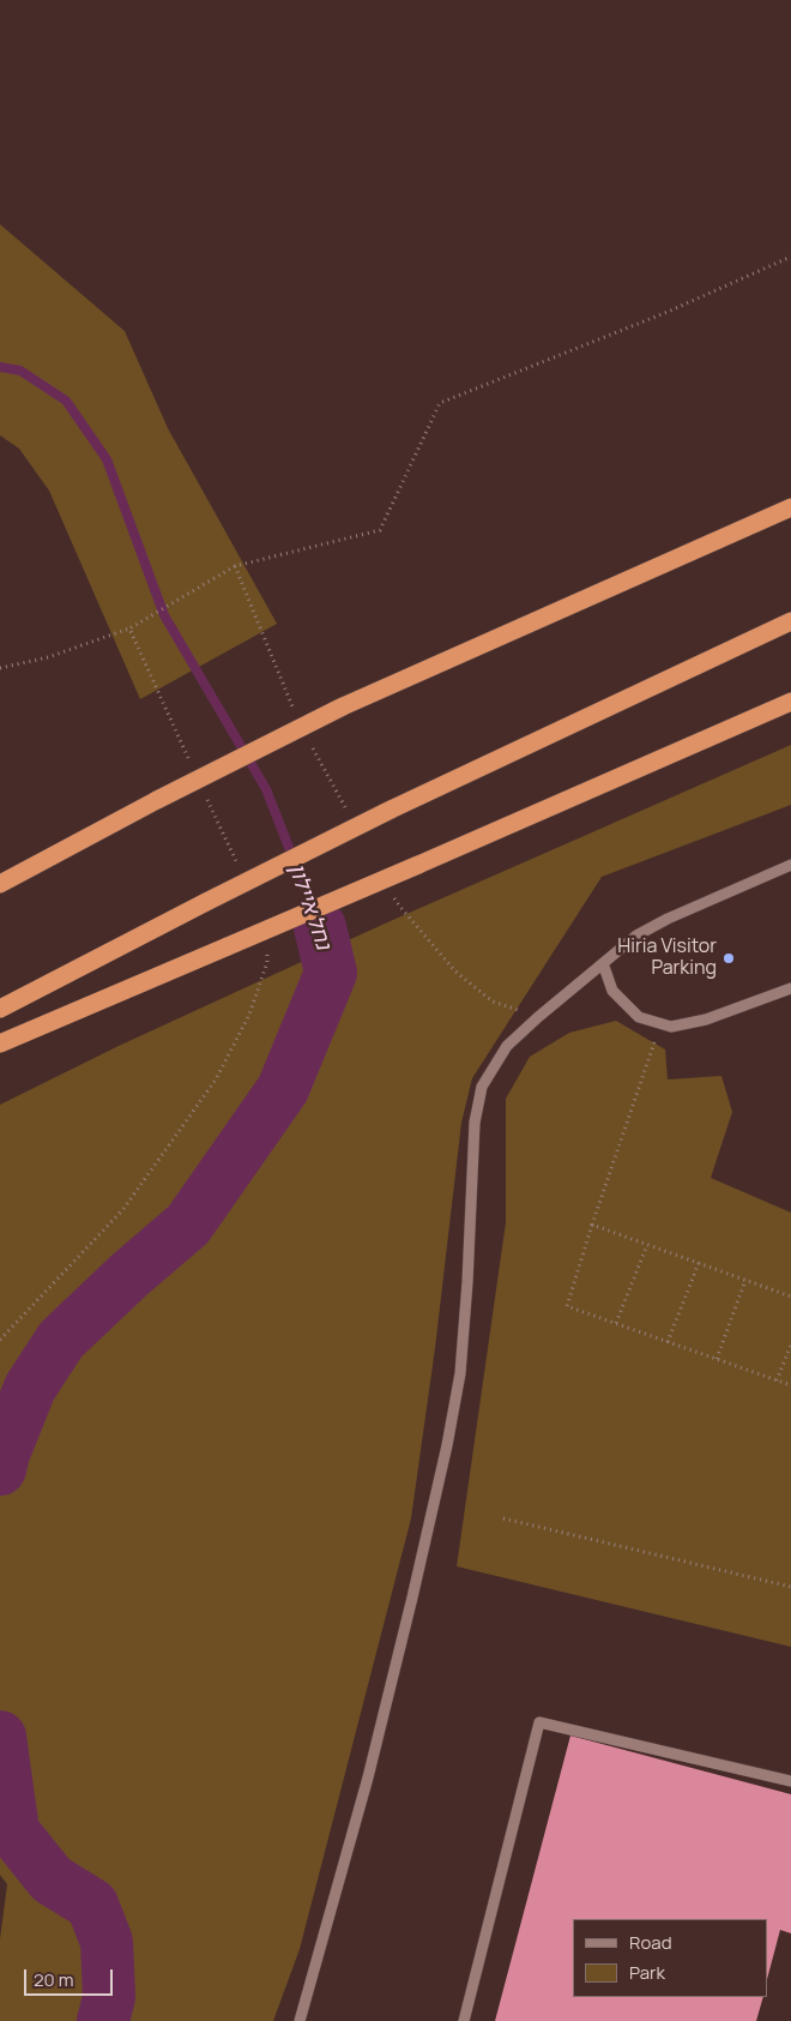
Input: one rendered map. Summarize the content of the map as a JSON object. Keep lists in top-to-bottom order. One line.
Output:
{"water":["נחל איילון"],"places":["Hiria Visitor Parking"],"legend":["Road","Park"],"scale_bar":"20 m"}
